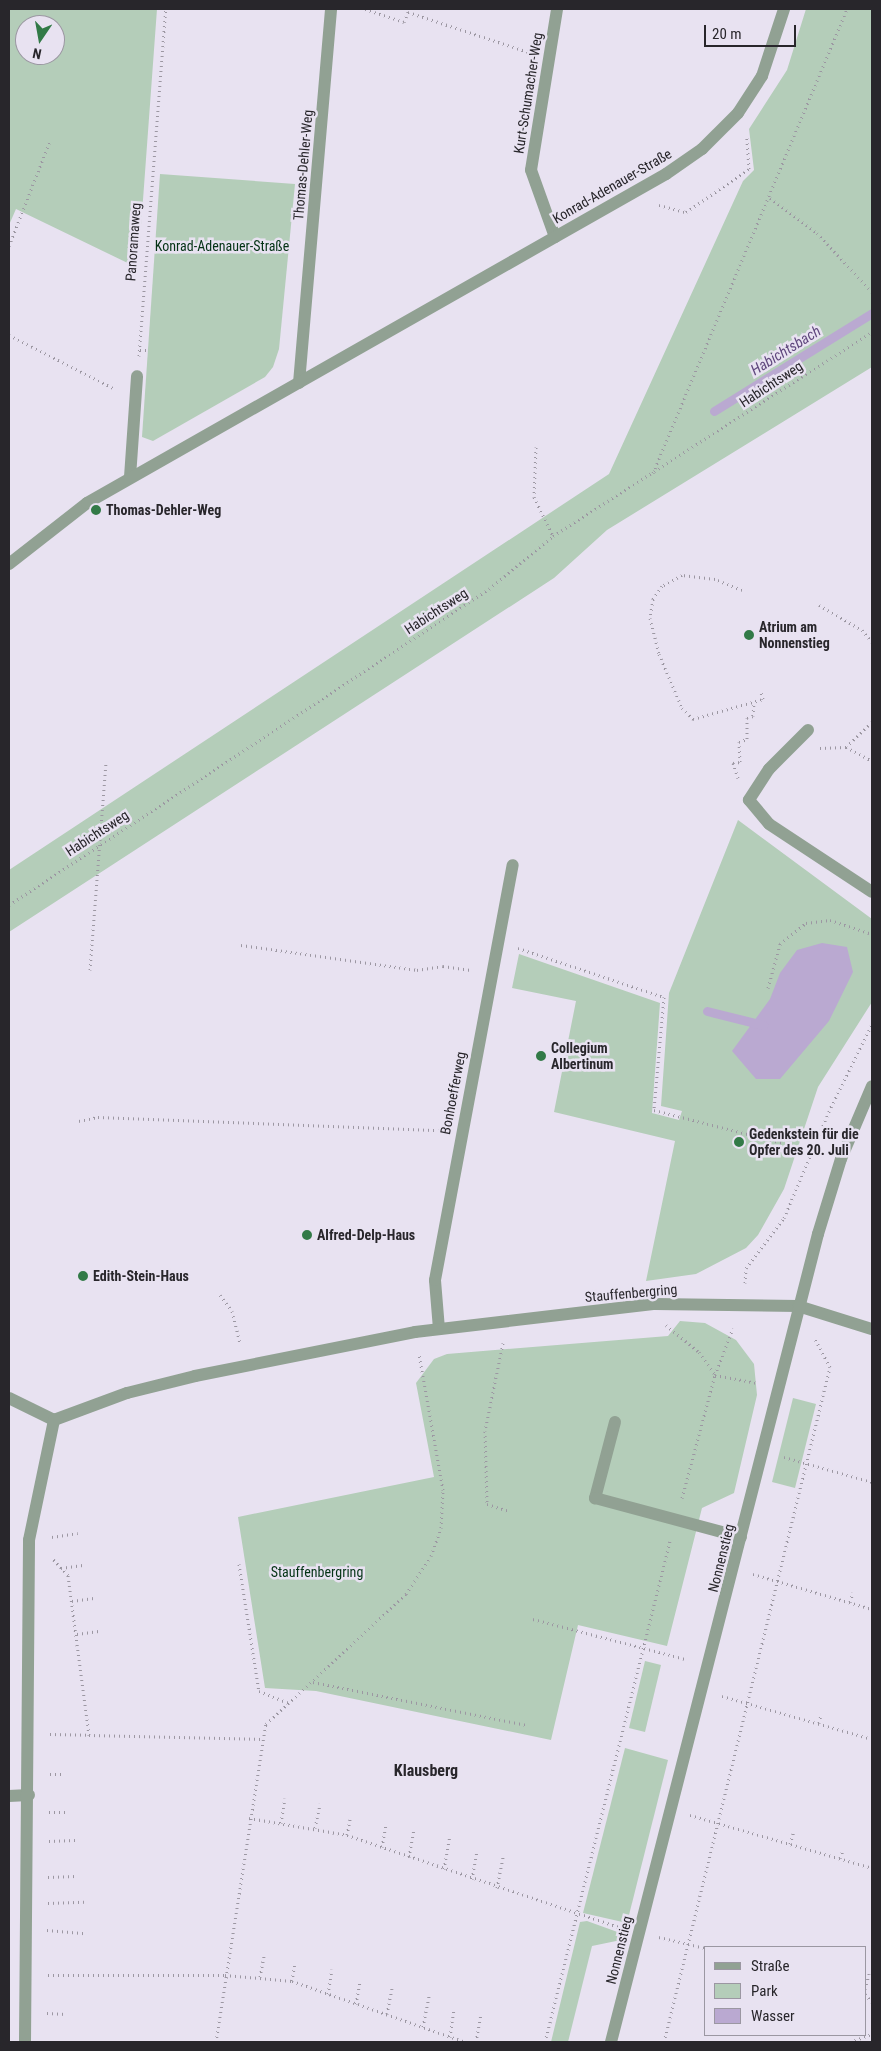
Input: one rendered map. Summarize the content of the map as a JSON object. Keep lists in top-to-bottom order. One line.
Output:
{"streets":{"street":["Kurt-Schumacher-Weg","Thomas-Dehler-Weg","Konrad-Adenauer-Straße","Bonhoefferweg","Stauffenbergring","Nonnenstieg"],"path":["Panoramaweg","Habichtsweg"]},"crossings":[["Kurt-Schumacher-Weg","Konrad-Adenauer-Straße"],["Thomas-Dehler-Weg","Konrad-Adenauer-Straße"],["Bonhoefferweg","Stauffenbergring"],["Stauffenbergring","Nonnenstieg"]],"districts":["Klausberg"],"water":["Habichtsbach"],"parks":["Konrad-Adenauer-Straße","Stauffenbergring"],"places":["Thomas-Dehler-Weg","Atrium am Nonnenstieg","Collegium Albertinum","Gedenkstein für die Opfer des 20. Juli","Alfred-Delp-Haus","Edith-Stein-Haus"],"legend":["Straße","Park","Wasser"],"scale_bar":"20 m","north":"bottom"}
